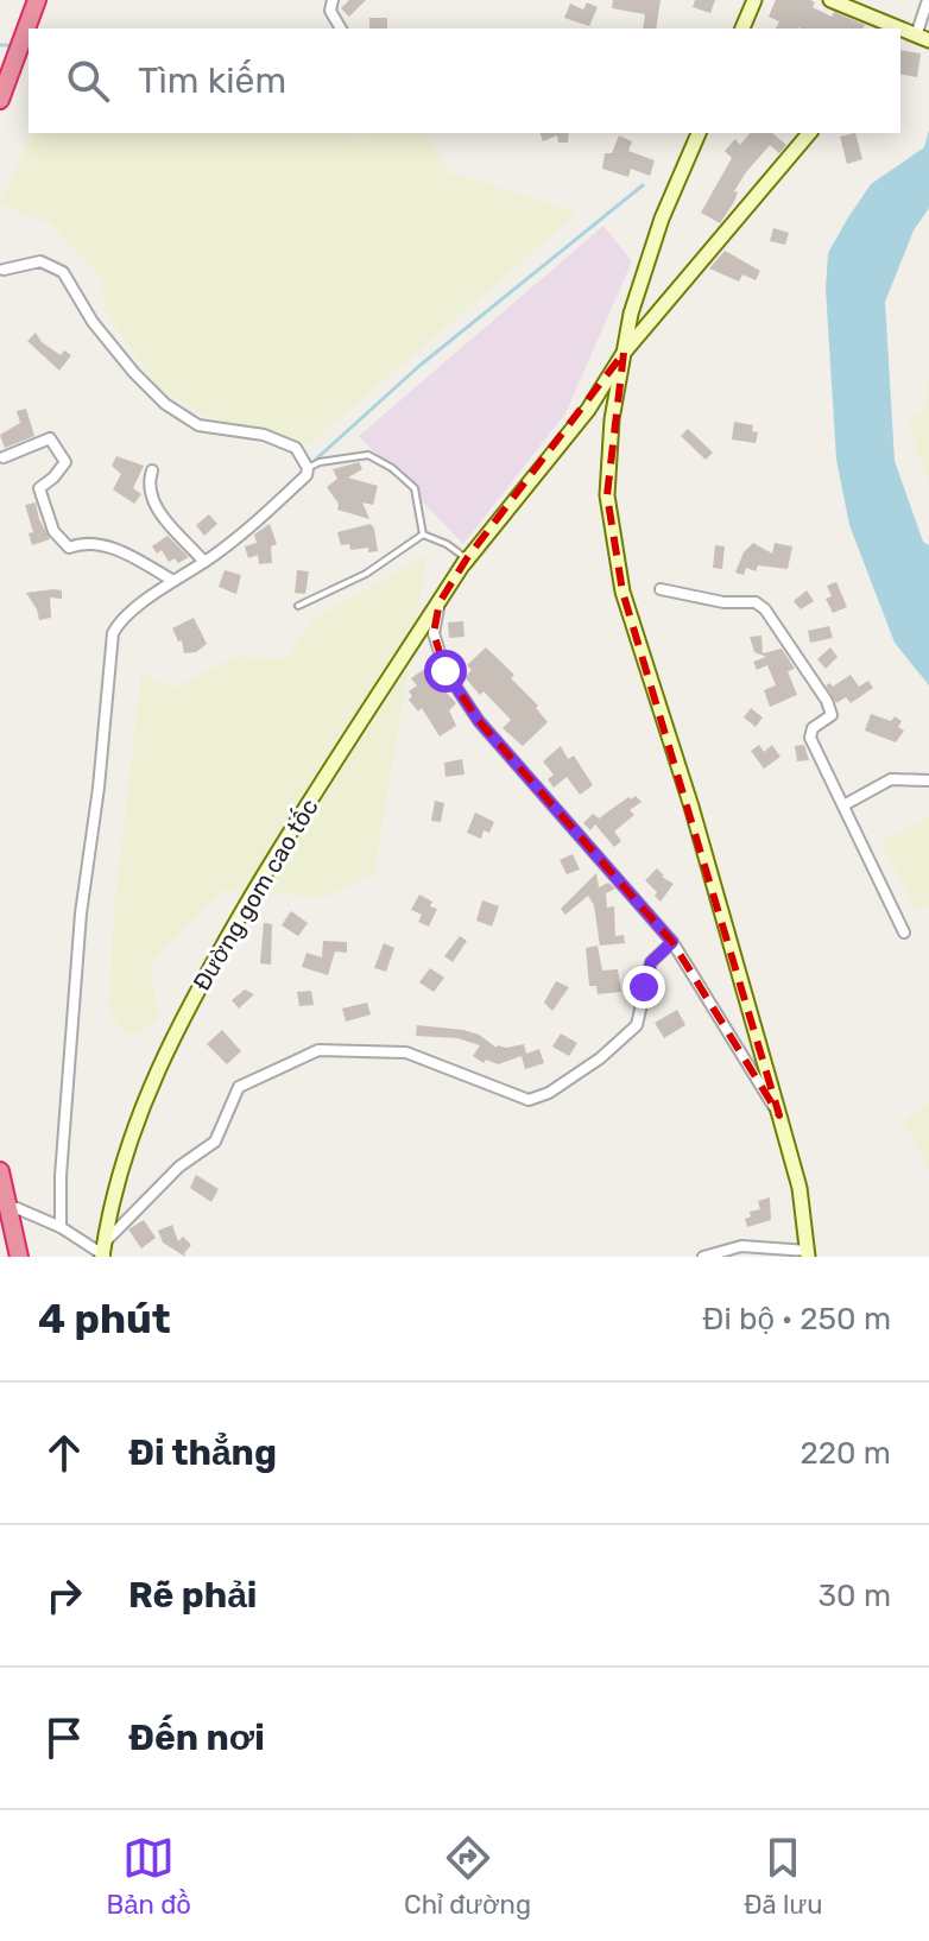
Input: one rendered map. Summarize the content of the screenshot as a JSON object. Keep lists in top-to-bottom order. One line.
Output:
{"streets":{"main road":["Đường gom cao tốc"]},"page":{"search":"Tìm kiếm","heading":["4 phút","Đi bộ · 250 m"],"list":[["Đi thẳng","220 m"],["Rẽ phải","30 m"],"Đến nơi"],"nav":["Bản đồ","Chỉ đường","Đã lưu"]}}
